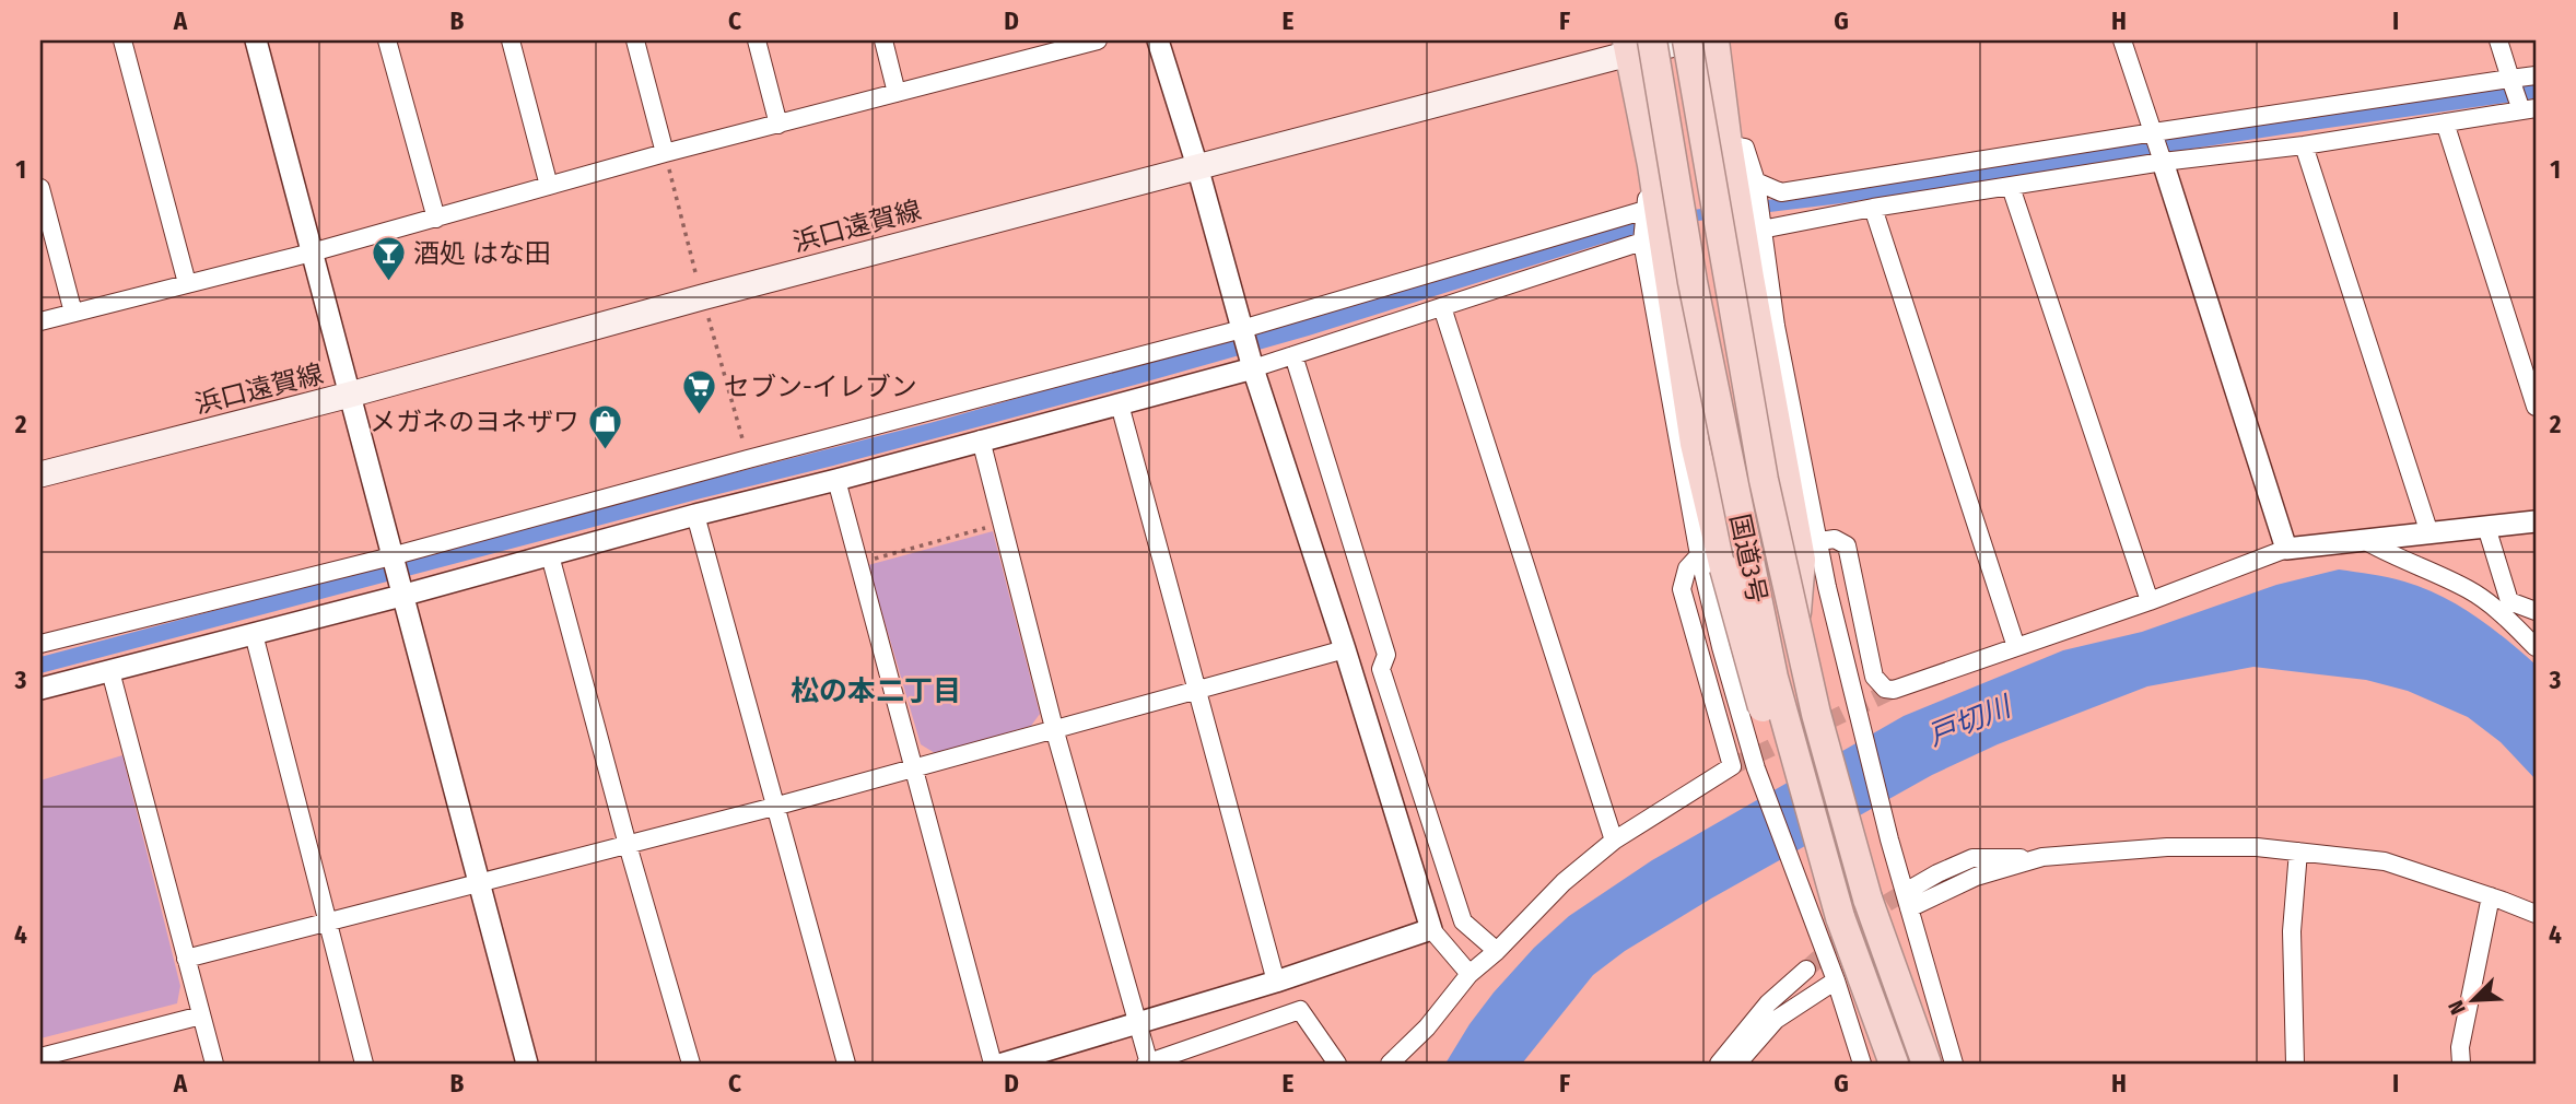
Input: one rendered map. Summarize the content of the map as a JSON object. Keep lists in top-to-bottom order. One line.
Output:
{"streets":{"highway":["国道3号"],"main road":["浜口遠賀線"]},"crossings":[["浜口遠賀線","国道3号"]],"districts":["松の本二丁目"],"water":["戸切川"],"places":{"bar":["酒処 はな田"],"supermarket":["セブン-イレブン"],"shop":["メガネのヨネザワ"]},"north":"bottom left","grid":{"columns":["A","B","C","D","E","F","G","H","I"],"rows":["1","2","3","4"]}}
